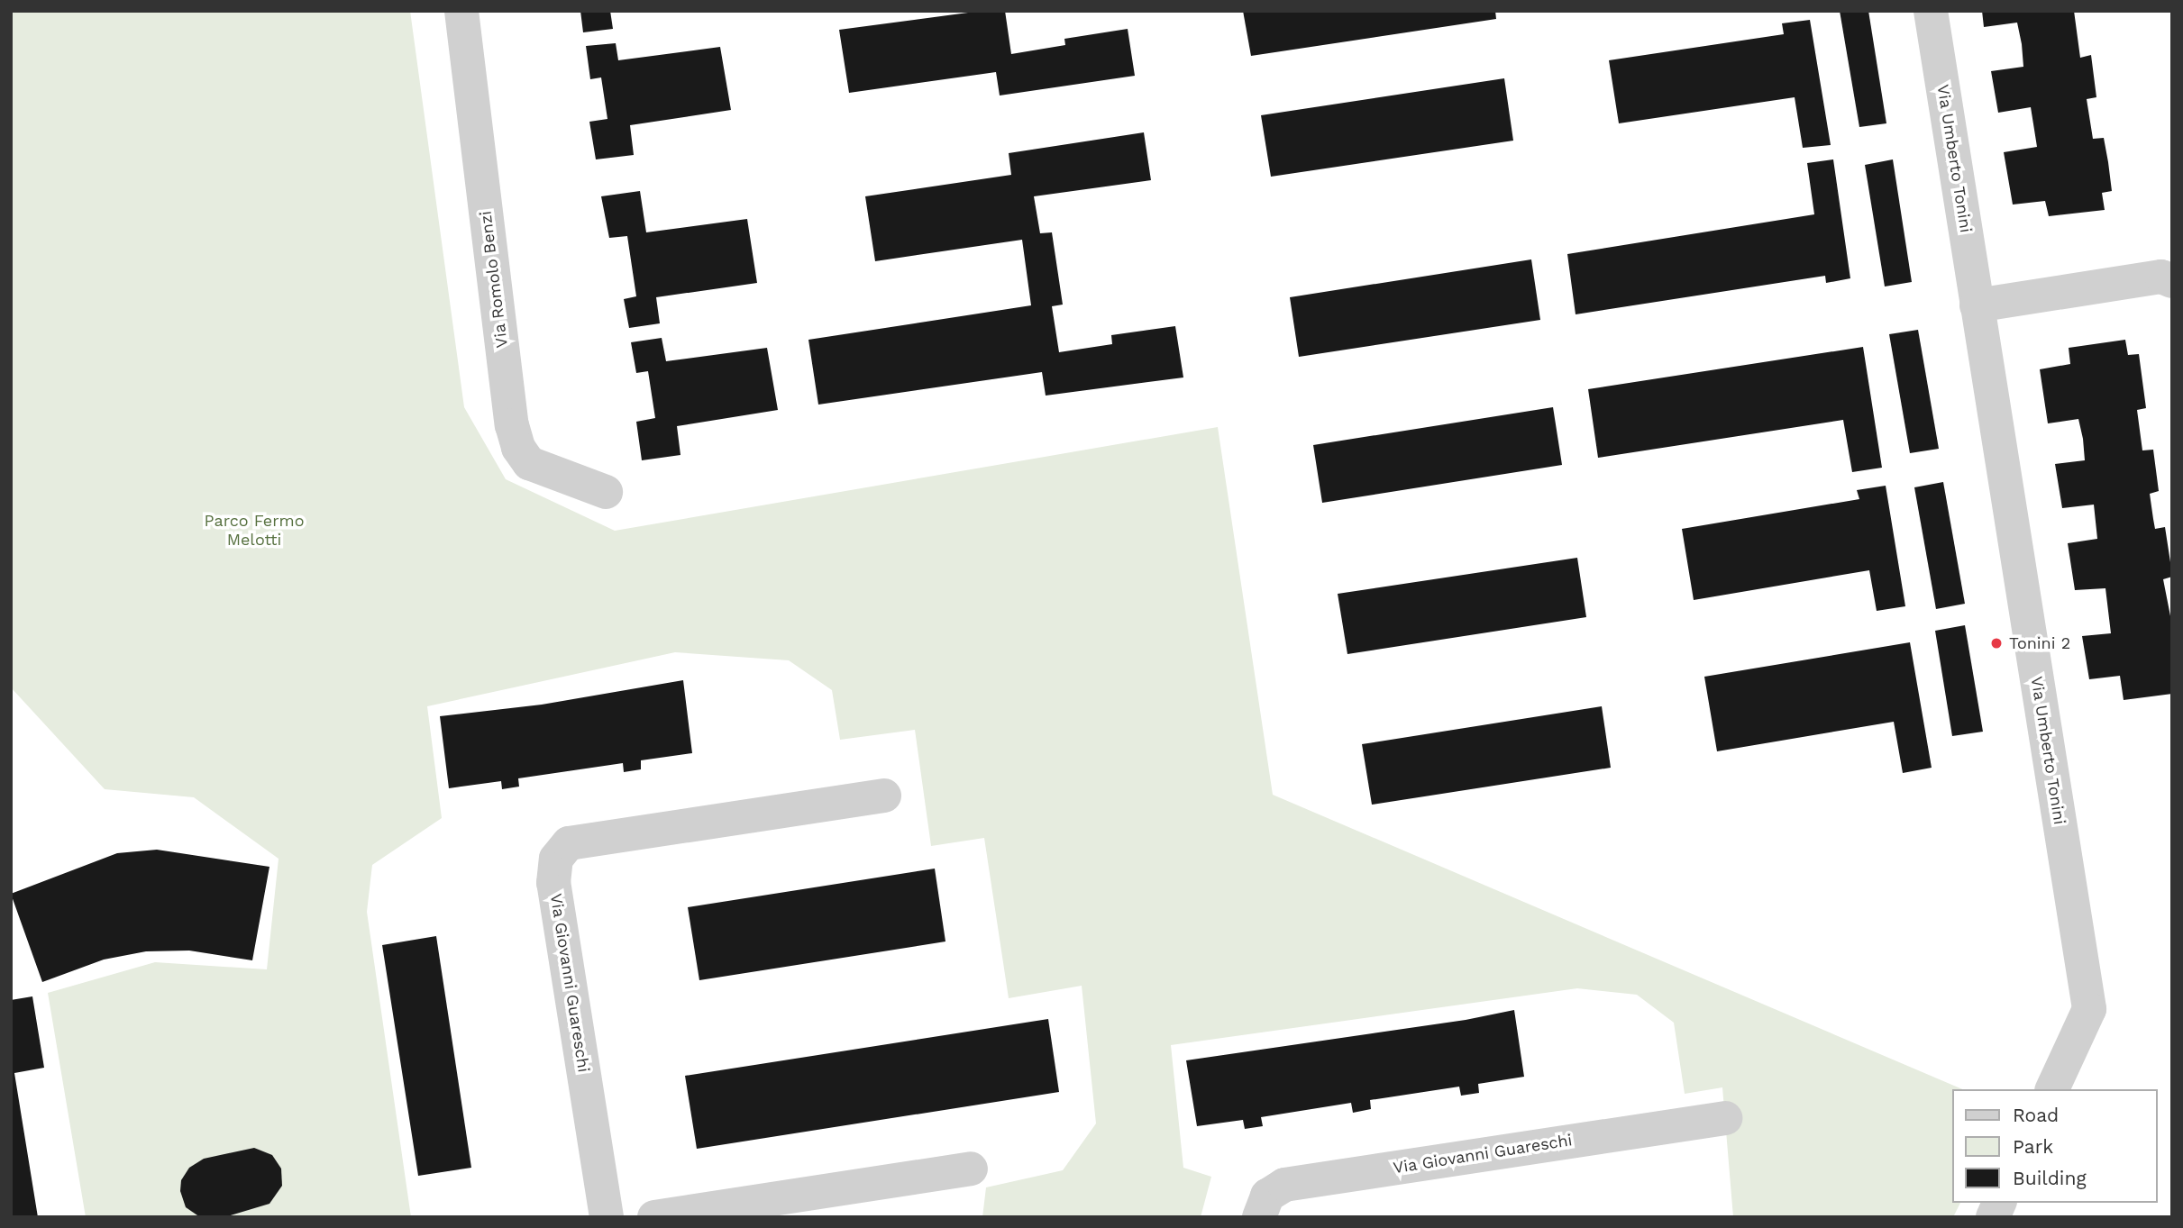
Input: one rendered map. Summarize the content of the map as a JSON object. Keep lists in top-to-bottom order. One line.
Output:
{"streets":{"street":["Via Umberto Tonini","Via Romolo Benzi","Via Giovanni Guareschi"]},"parks":["Parco Fermo Melotti"],"places":["Tonini 2"],"legend":["Road","Park","Building"]}
